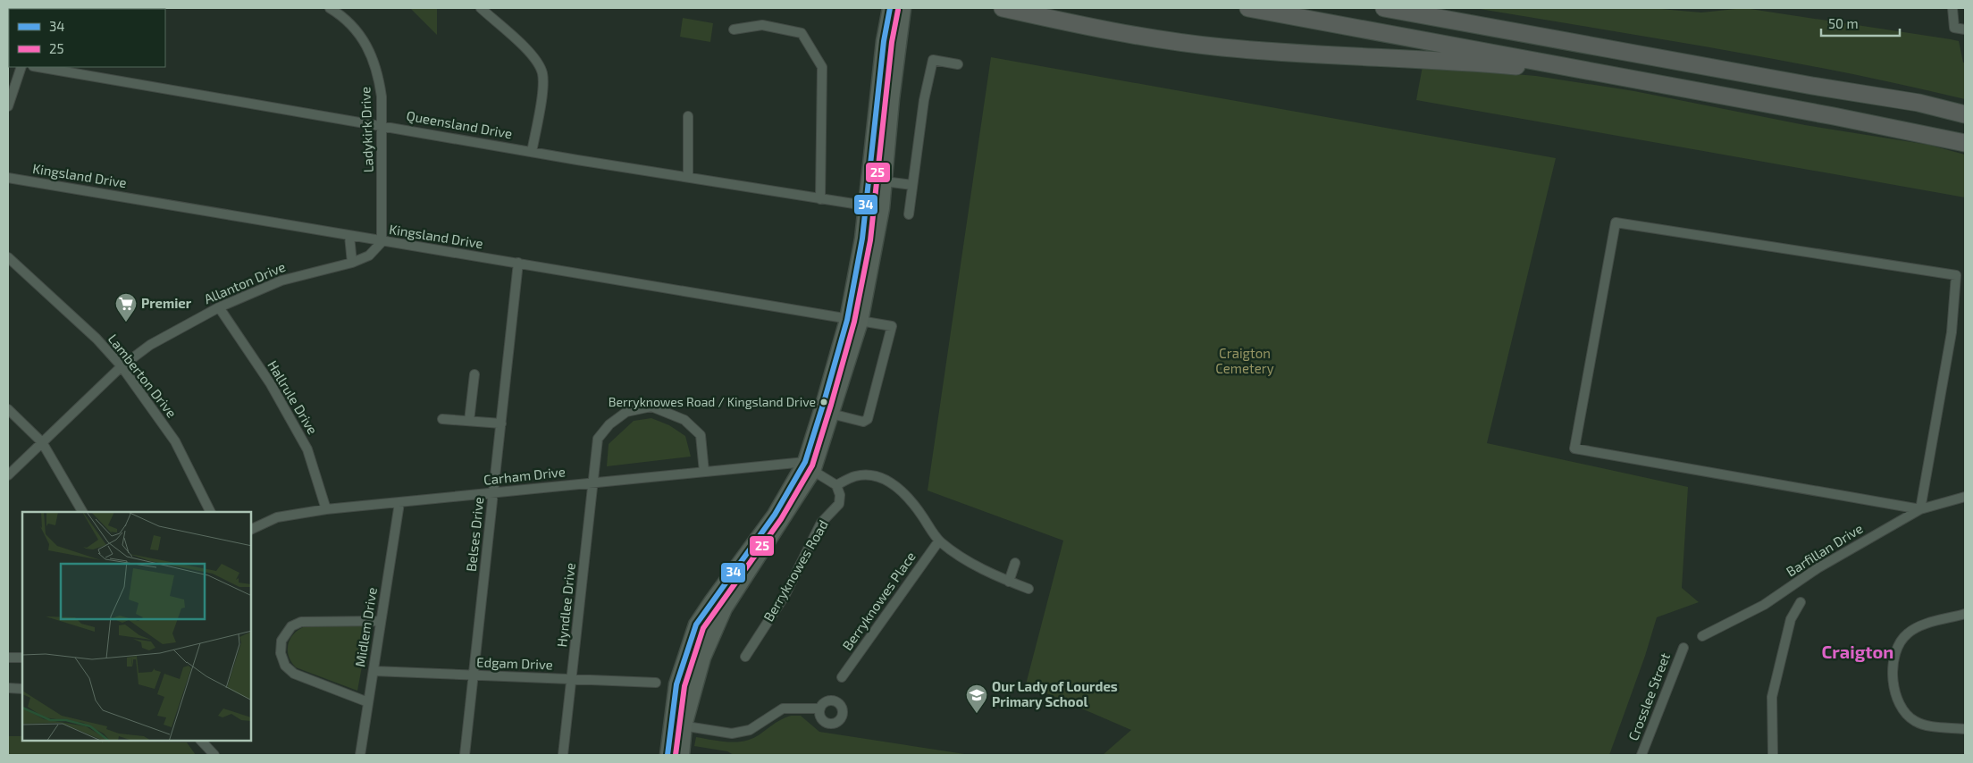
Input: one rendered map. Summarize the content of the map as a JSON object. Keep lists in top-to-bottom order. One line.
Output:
{"streets":{"street":["Queensland Drive","Ladykirk Drive","Kingsland Drive","Allanton Drive","Lamberton Drive","Hallrule Drive","Carham Drive","Belses Drive","Barfillan Drive","Berryknowes Road","Berryknowes Place","Hyndlee Drive","Midlem Drive","Edgam Drive","Crosslee Street"]},"crossings":[["Queensland Drive","Ladykirk Drive"],["Ladykirk Drive","Kingsland Drive"],["Ladykirk Drive","Allanton Drive"],["Kingsland Drive","Allanton Drive"],["Kingsland Drive","Belses Drive"],["Allanton Drive","Lamberton Drive"],["Allanton Drive","Hallrule Drive"],["Hallrule Drive","Carham Drive"],["Carham Drive","Belses Drive"],["Carham Drive","Hyndlee Drive"],["Carham Drive","Midlem Drive"],["Belses Drive","Edgam Drive"],["Hyndlee Drive","Edgam Drive"],["Midlem Drive","Edgam Drive"]],"districts":["Craigton"],"parks":["Craigton Cemetery"],"places":{"supermarket":["Premier"],"other":["Berryknowes Road / Kingsland Drive"],"school or university":["Our Lady of Lourdes Primary School"]},"lines":["transit line 34","transit line 25"],"legend":["34","25"],"scale_bar":"50 m"}
